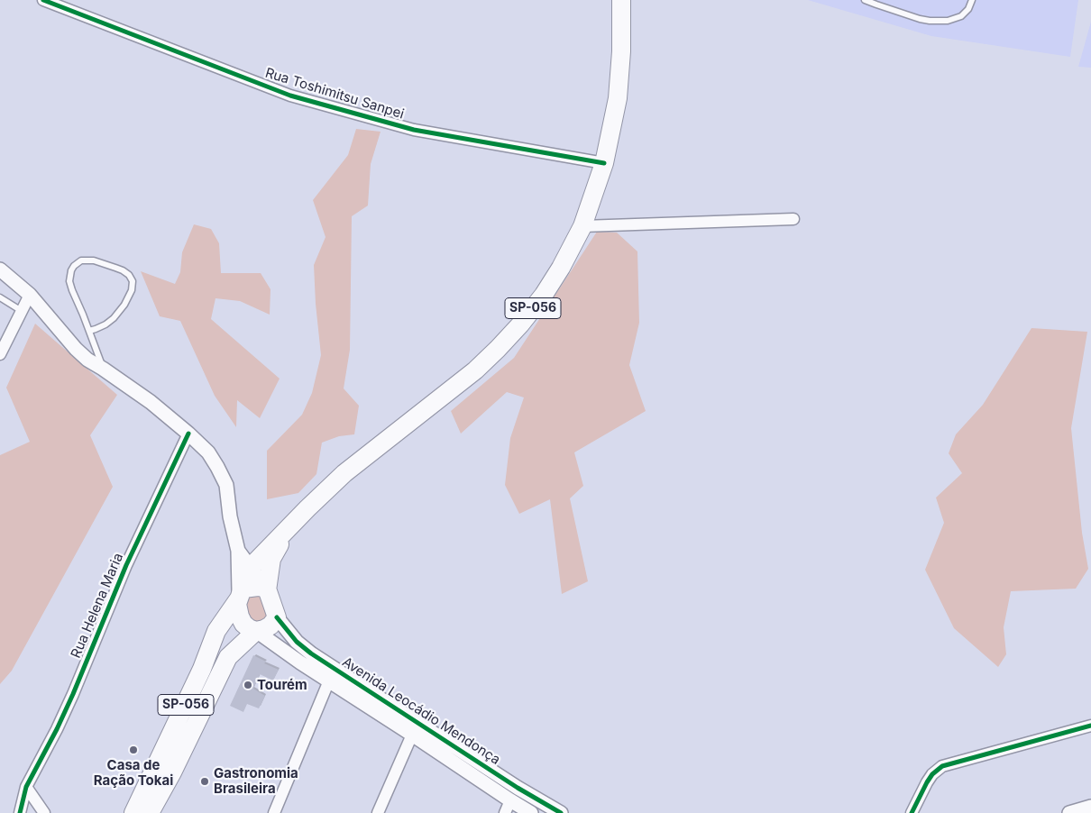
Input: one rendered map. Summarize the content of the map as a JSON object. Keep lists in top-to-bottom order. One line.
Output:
{"streets":{"main road":["SP-056"],"street":["Rua Toshimitsu Sanpei","Rua Helena Maria","Avenida Leocádio Mendonça"]},"crossings":[["Rua Toshimitsu Sanpei","SP-056"],["SP-056","Avenida Leocádio Mendonça"]],"places":["Tourém","Casa de Ração Tokai","Gastronomia Brasileira"]}
